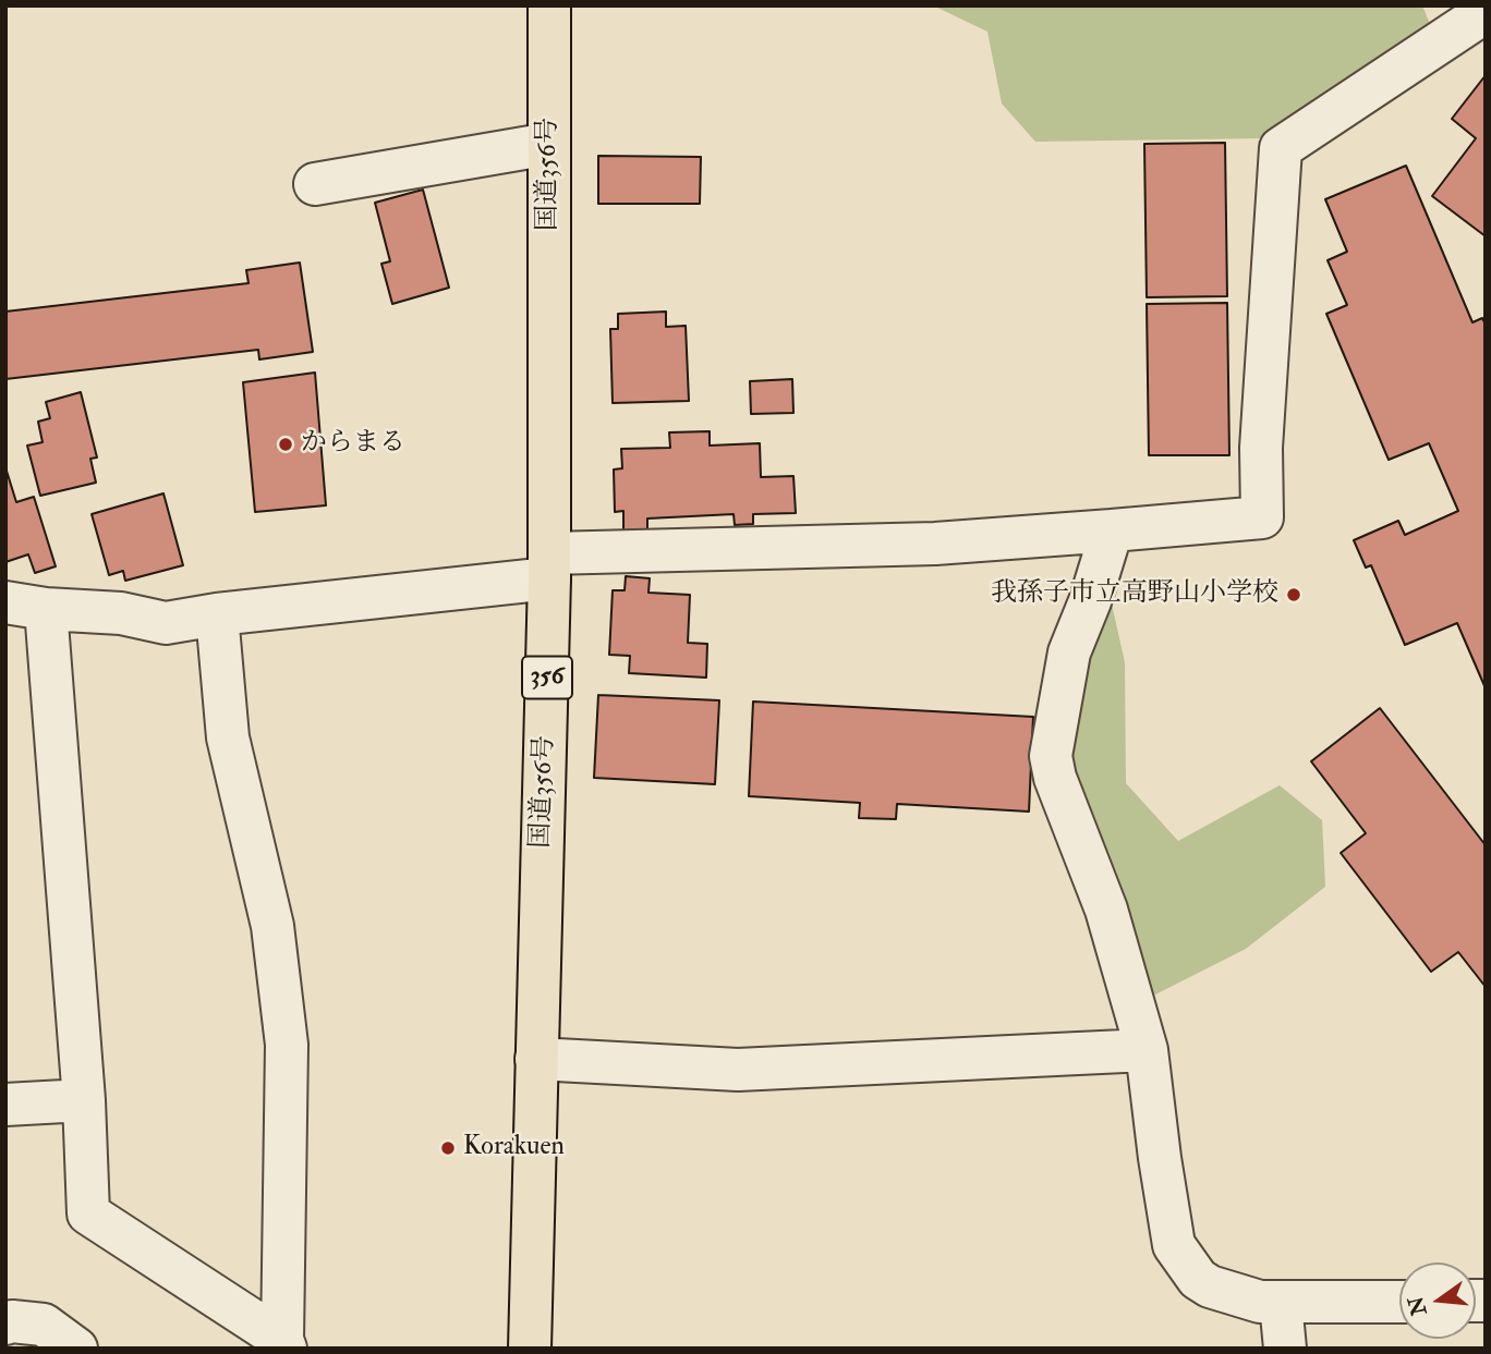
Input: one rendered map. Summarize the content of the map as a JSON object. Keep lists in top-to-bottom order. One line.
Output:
{"streets":{"highway":["国道356号","356"]},"places":["からまる","我孫子市立高野山小学校","Korakuen"],"north":"left"}
